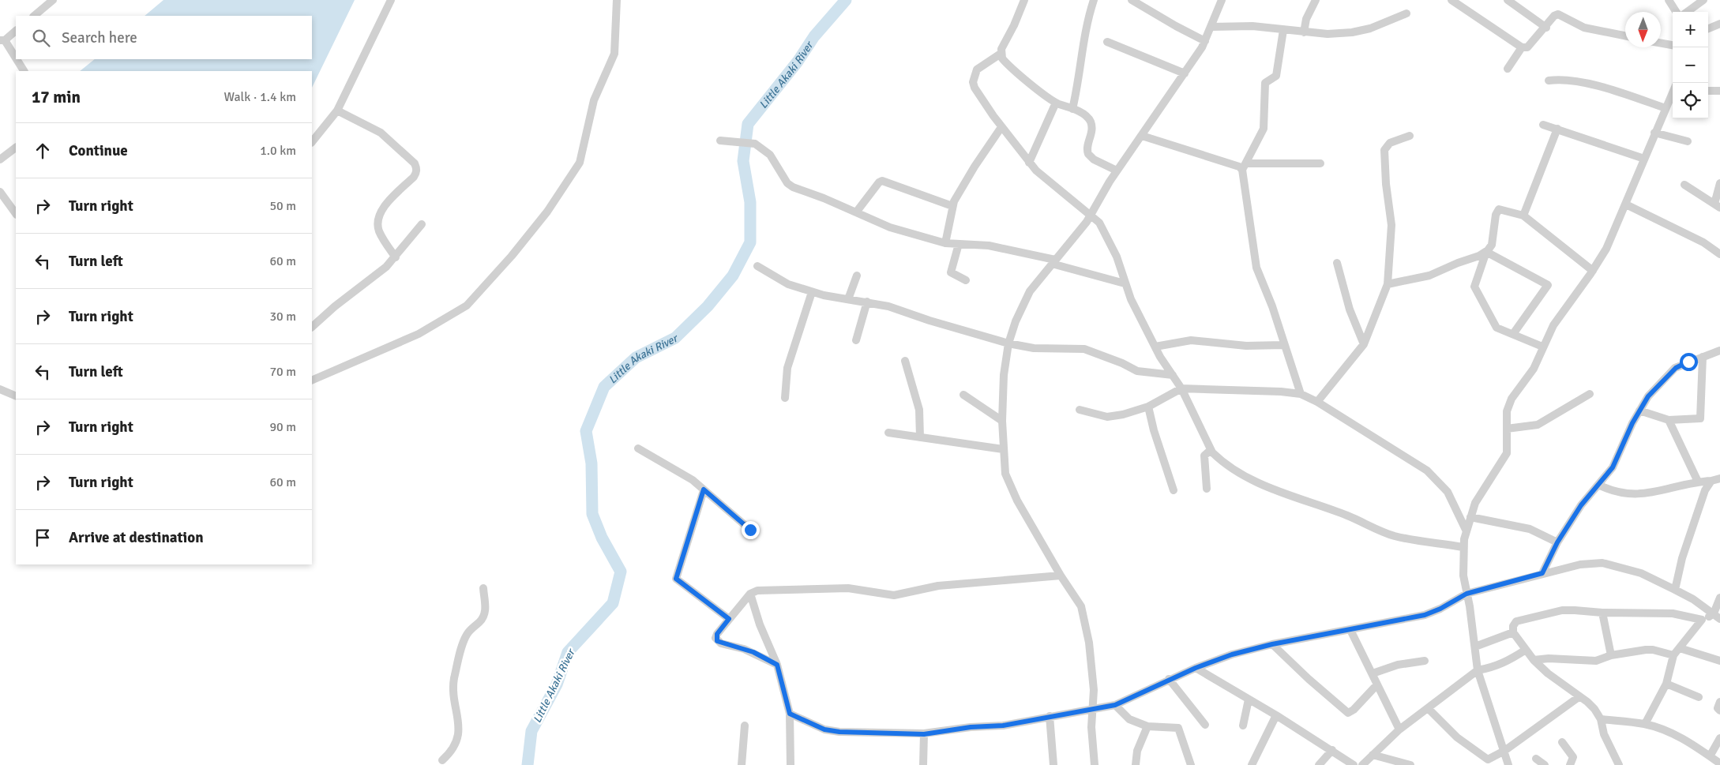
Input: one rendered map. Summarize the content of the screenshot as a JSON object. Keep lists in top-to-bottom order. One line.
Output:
{"water":["Little Akaki River"],"north":"bottom","page":{"map_buttons":["+","−"],"search":"Search here","heading":["17 min","Walk · 1.4 km"],"list":[["Continue","1.0 km"],["Turn right","50 m"],["Turn left","60 m"],["Turn right","30 m"],["Turn left","70 m"],["Turn right","90 m"],["Turn right","60 m"],"Arrive at destination"]}}
